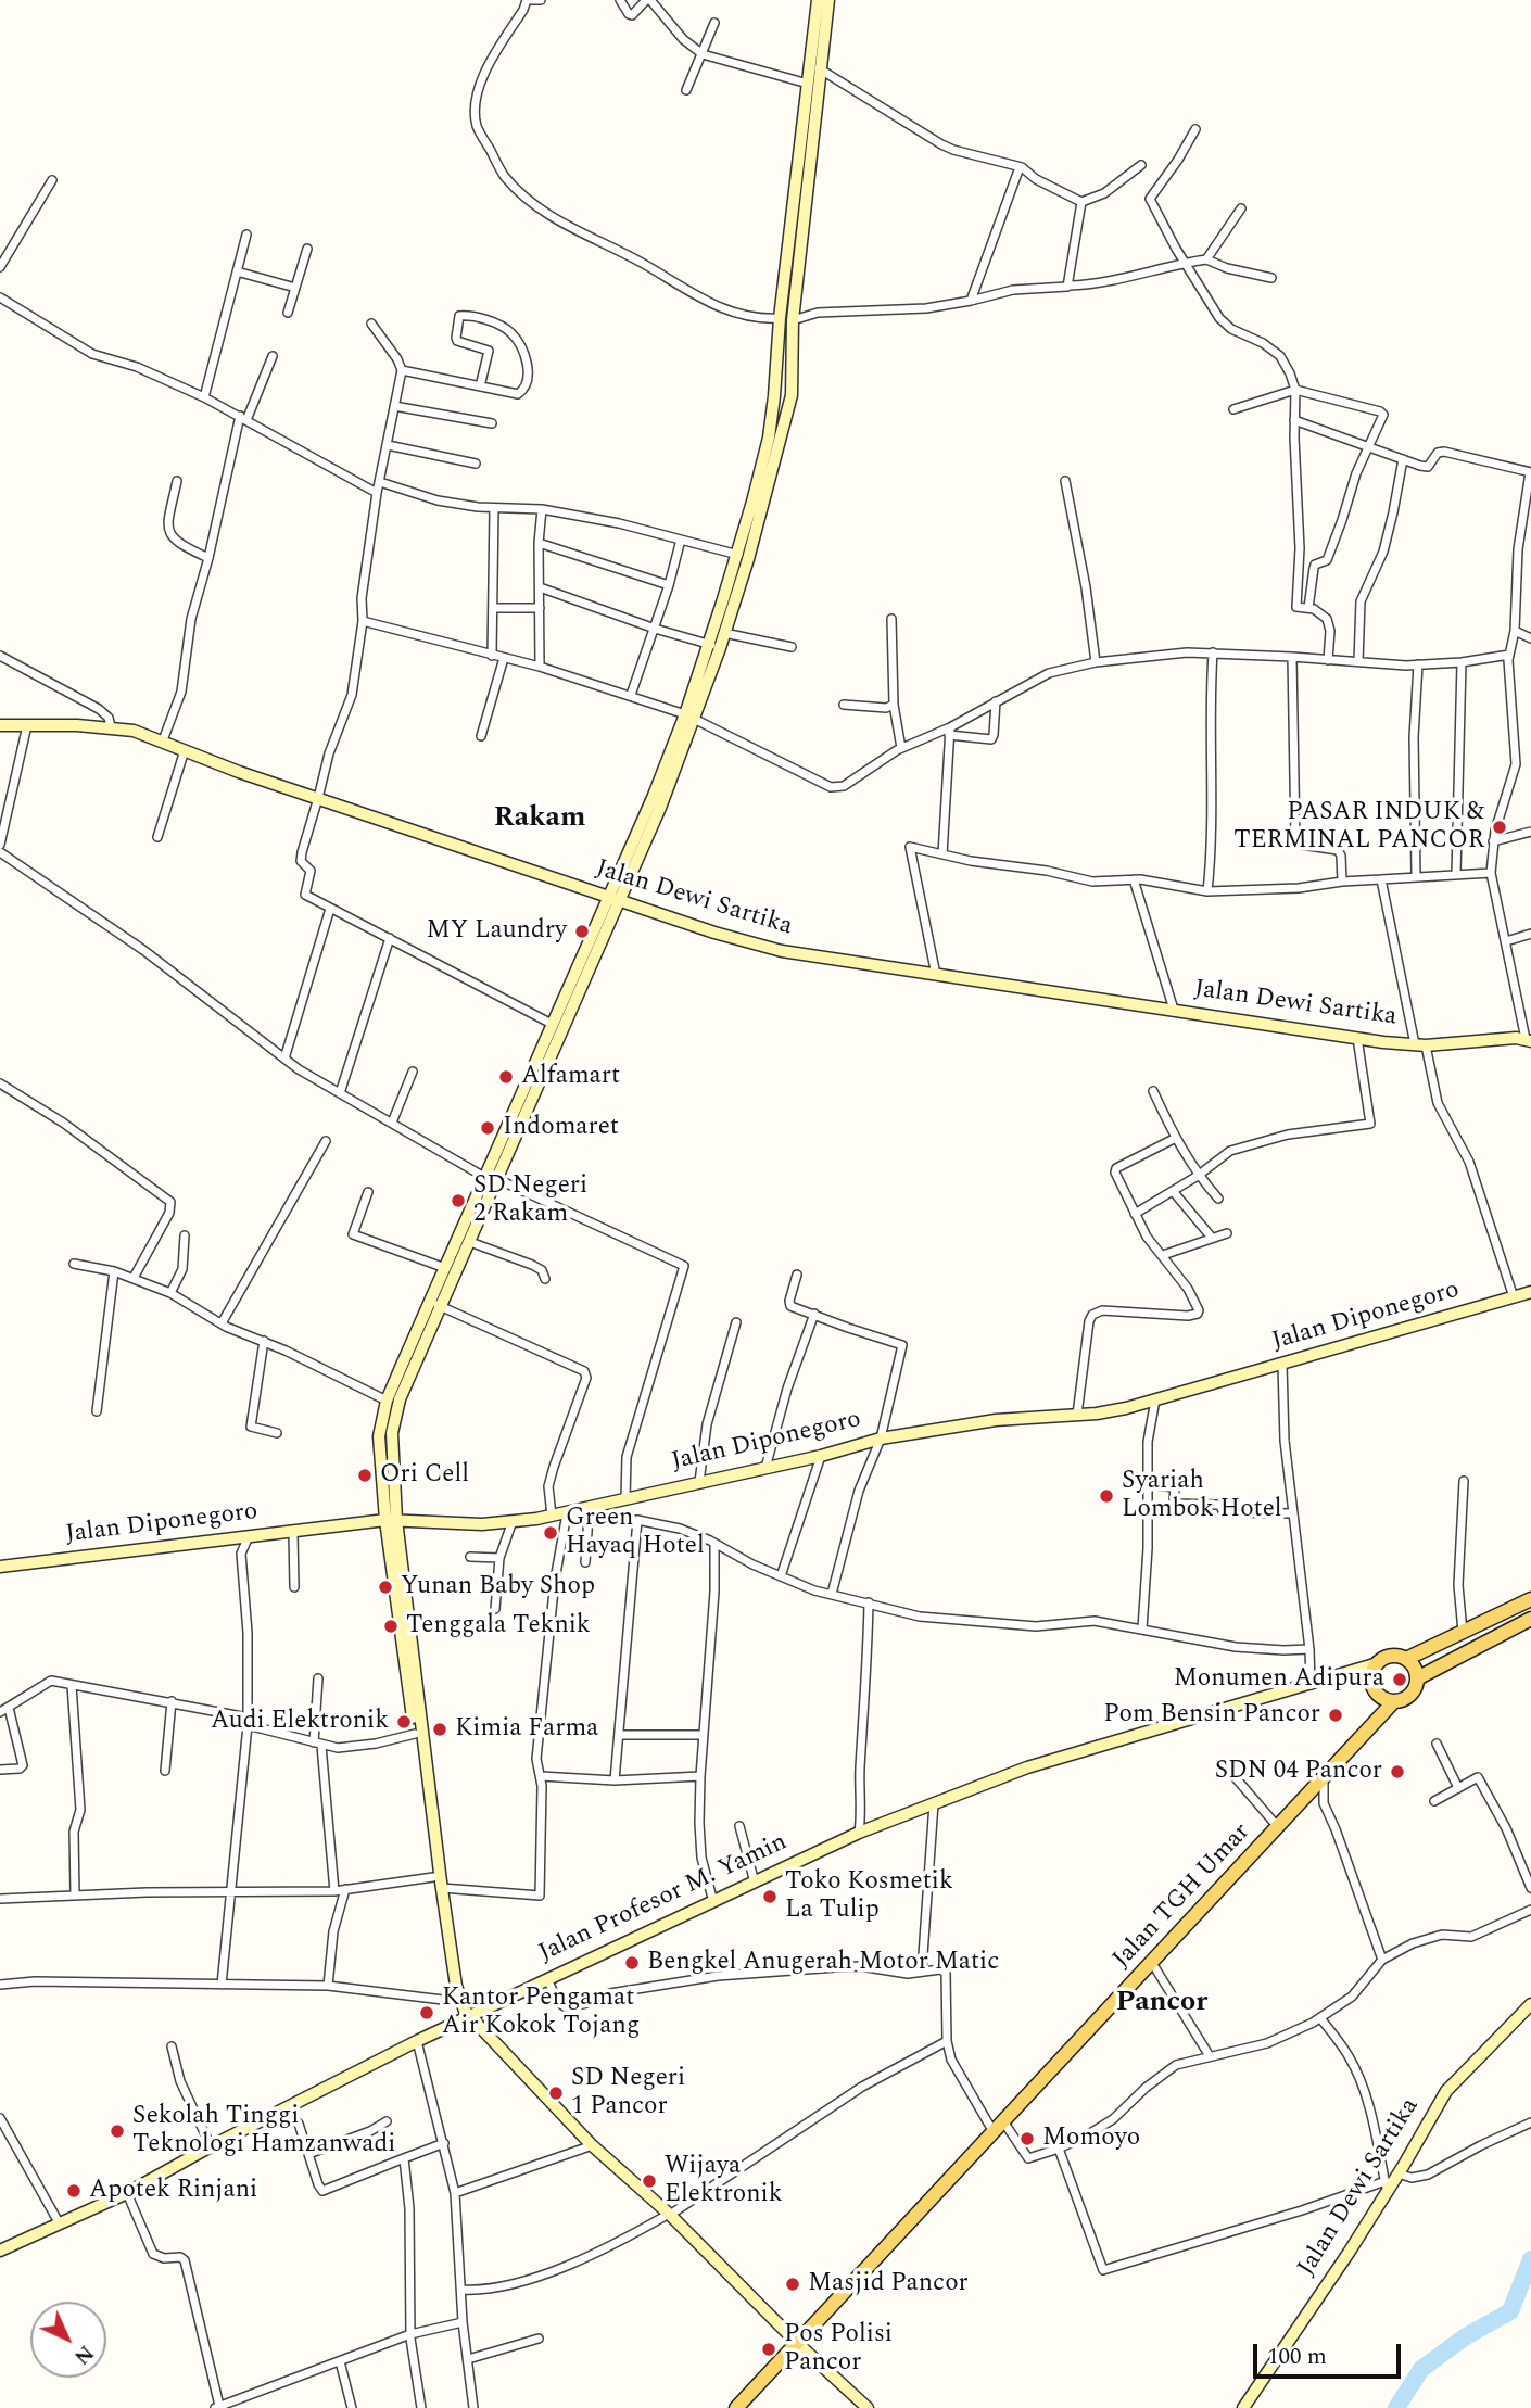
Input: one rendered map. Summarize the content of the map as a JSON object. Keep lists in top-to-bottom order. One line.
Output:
{"streets":{"main road":["Jalan Dewi Sartika","Jalan Diponegoro","Jalan TGH Umar","Jalan Profesor M. Yamin"]},"crossings":[["Jalan TGH Umar","Jalan Profesor M. Yamin"]],"districts":["Rakam","Pancor"],"places":["PASAR INDUK & TERMINAL PANCOR","MY Laundry","Alfamart","Indomaret","SD Negeri 2 Rakam","Ori Cell","Syariah Lombok Hotel","Green Hayaq Hotel","Yunan Baby Shop","Tenggala Teknik","Monumen Adipura","Pom Bensin Pancor","Audi Elektronik","Kimia Farma","SDN 04 Pancor","Toko Kosmetik La Tulip","Bengkel Anugerah Motor Matic","Kantor Pengamat Air Kokok Tojang","SD Negeri 1 Pancor","Sekolah Tinggi Teknologi Hamzanwadi","Momoyo","Wijaya Elektronik","Apotek Rinjani","Masjid Pancor","Pos Polisi Pancor"],"scale_bar":"100 m","north":"bottom right"}
